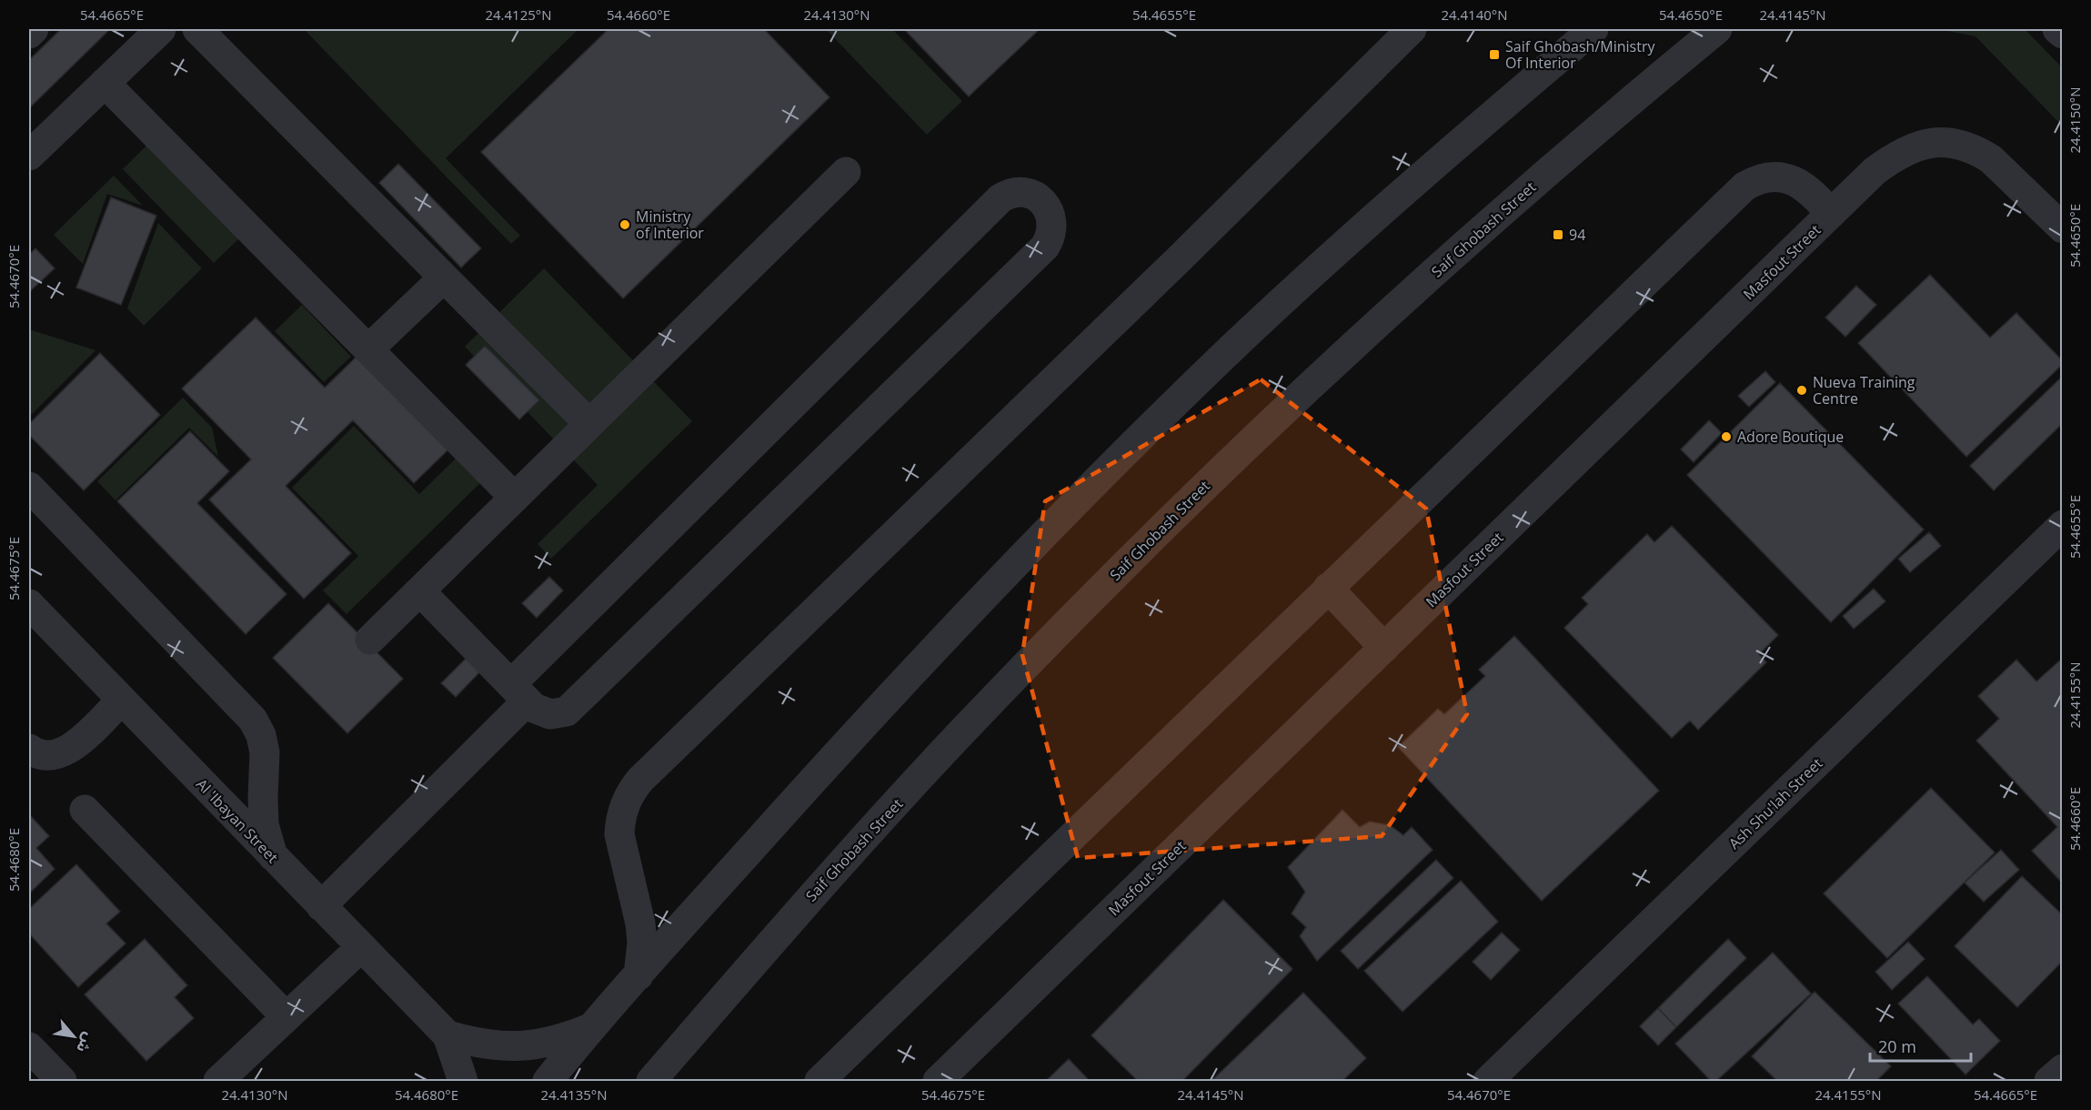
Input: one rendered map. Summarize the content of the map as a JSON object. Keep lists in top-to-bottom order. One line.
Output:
{"streets":{"street":["Saif Ghobash Street","Masfout Street","Ash Shu'lah Street","Al 'Ibayan Street"]},"places":{"transit":["Saif Ghobash/Ministry Of Interior","94"],"other":["Ministry of Interior","Nueva Training Centre","Adore Boutique"]},"scale_bar":"20 m","north":"bottom right","coordinates":["54.4665°E","24.4125°N","54.4660°E","24.4130°N","54.4655°E","24.4140°N","54.4650°E","24.4145°N","24.4150°N","54.4670°E","54.4675°E","24.4155°N","54.4680°E","24.4135°N"]}
